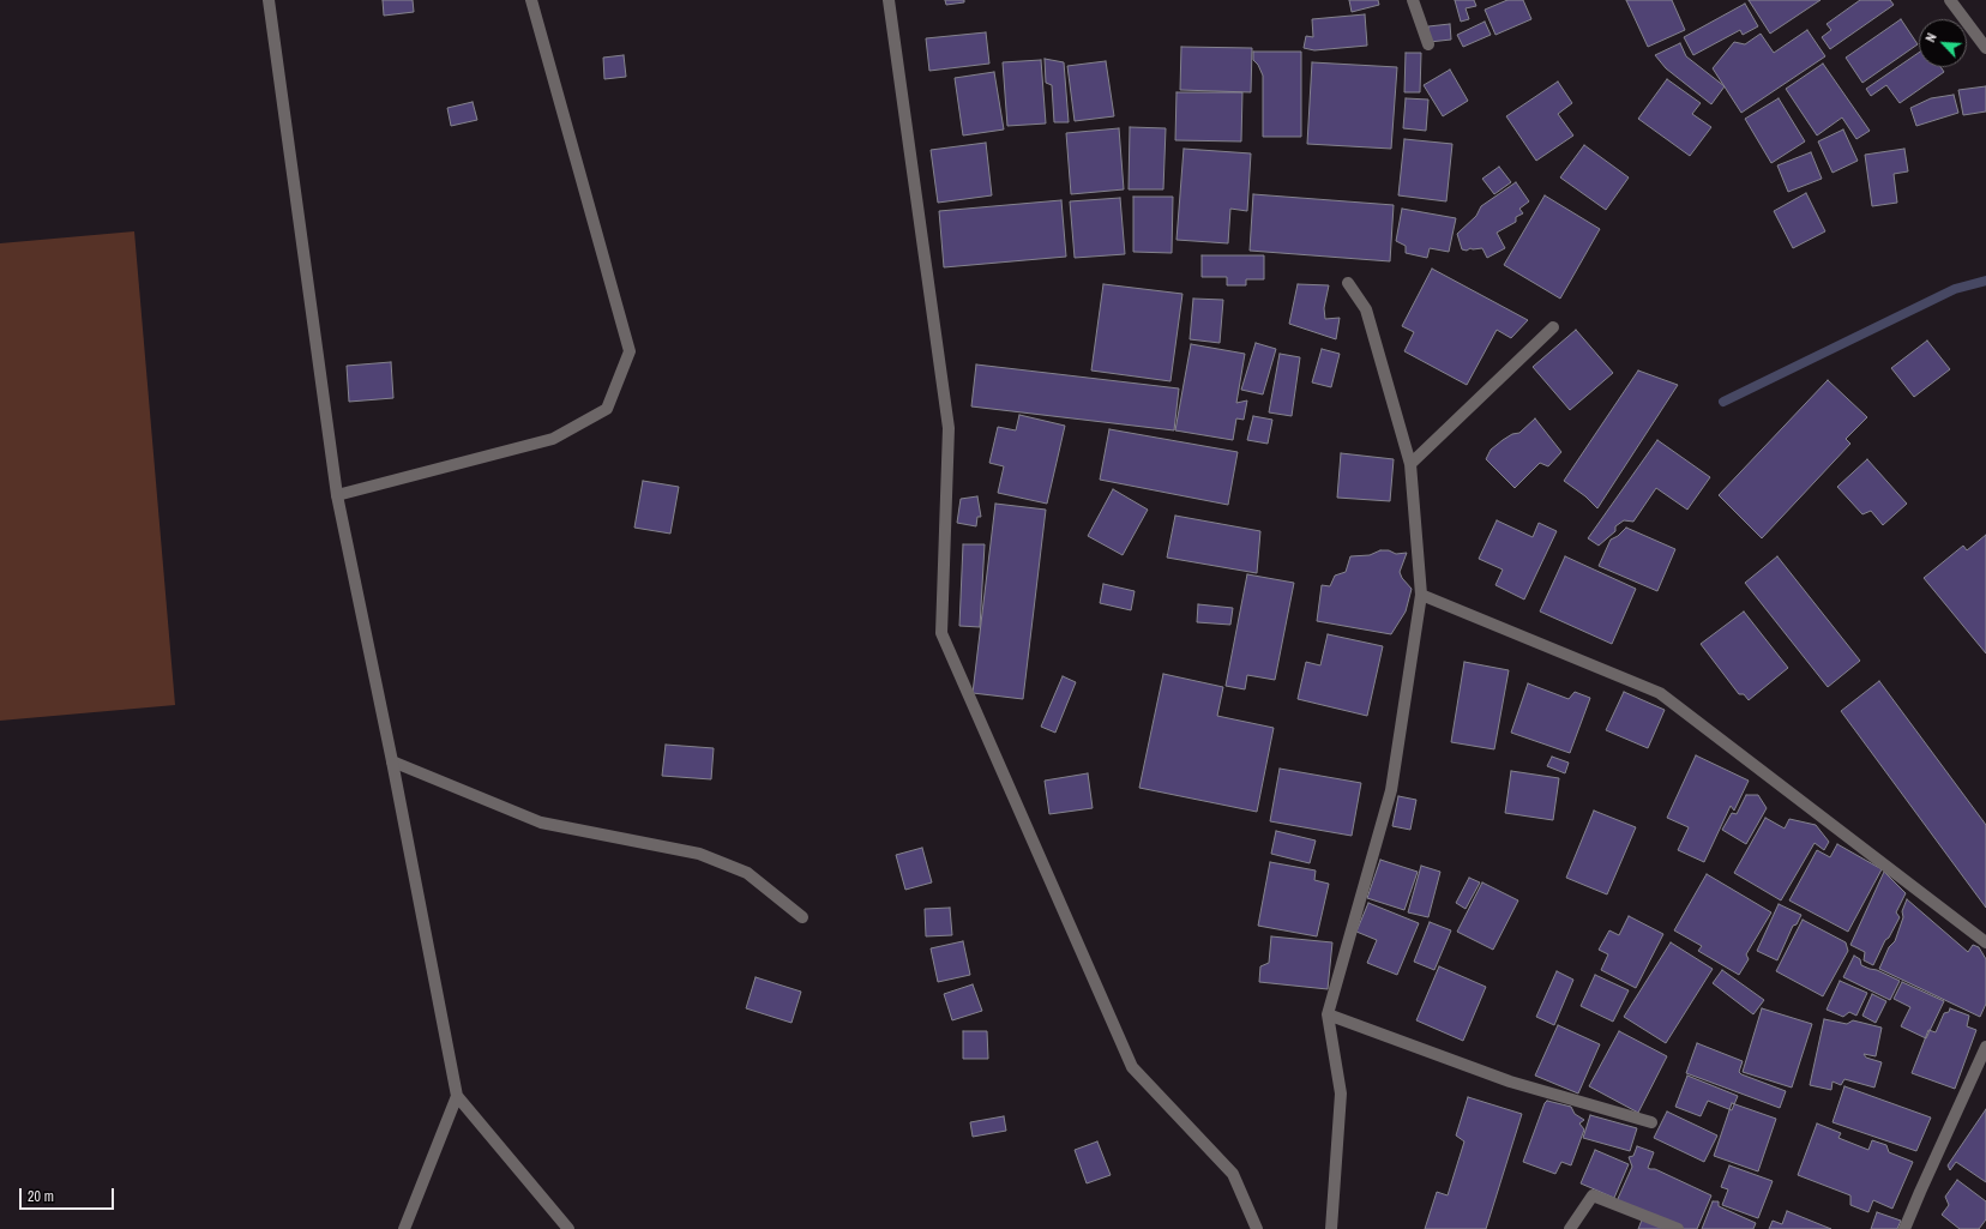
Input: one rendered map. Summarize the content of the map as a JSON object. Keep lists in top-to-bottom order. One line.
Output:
{"scale_bar":"20 m","north":"top left"}
